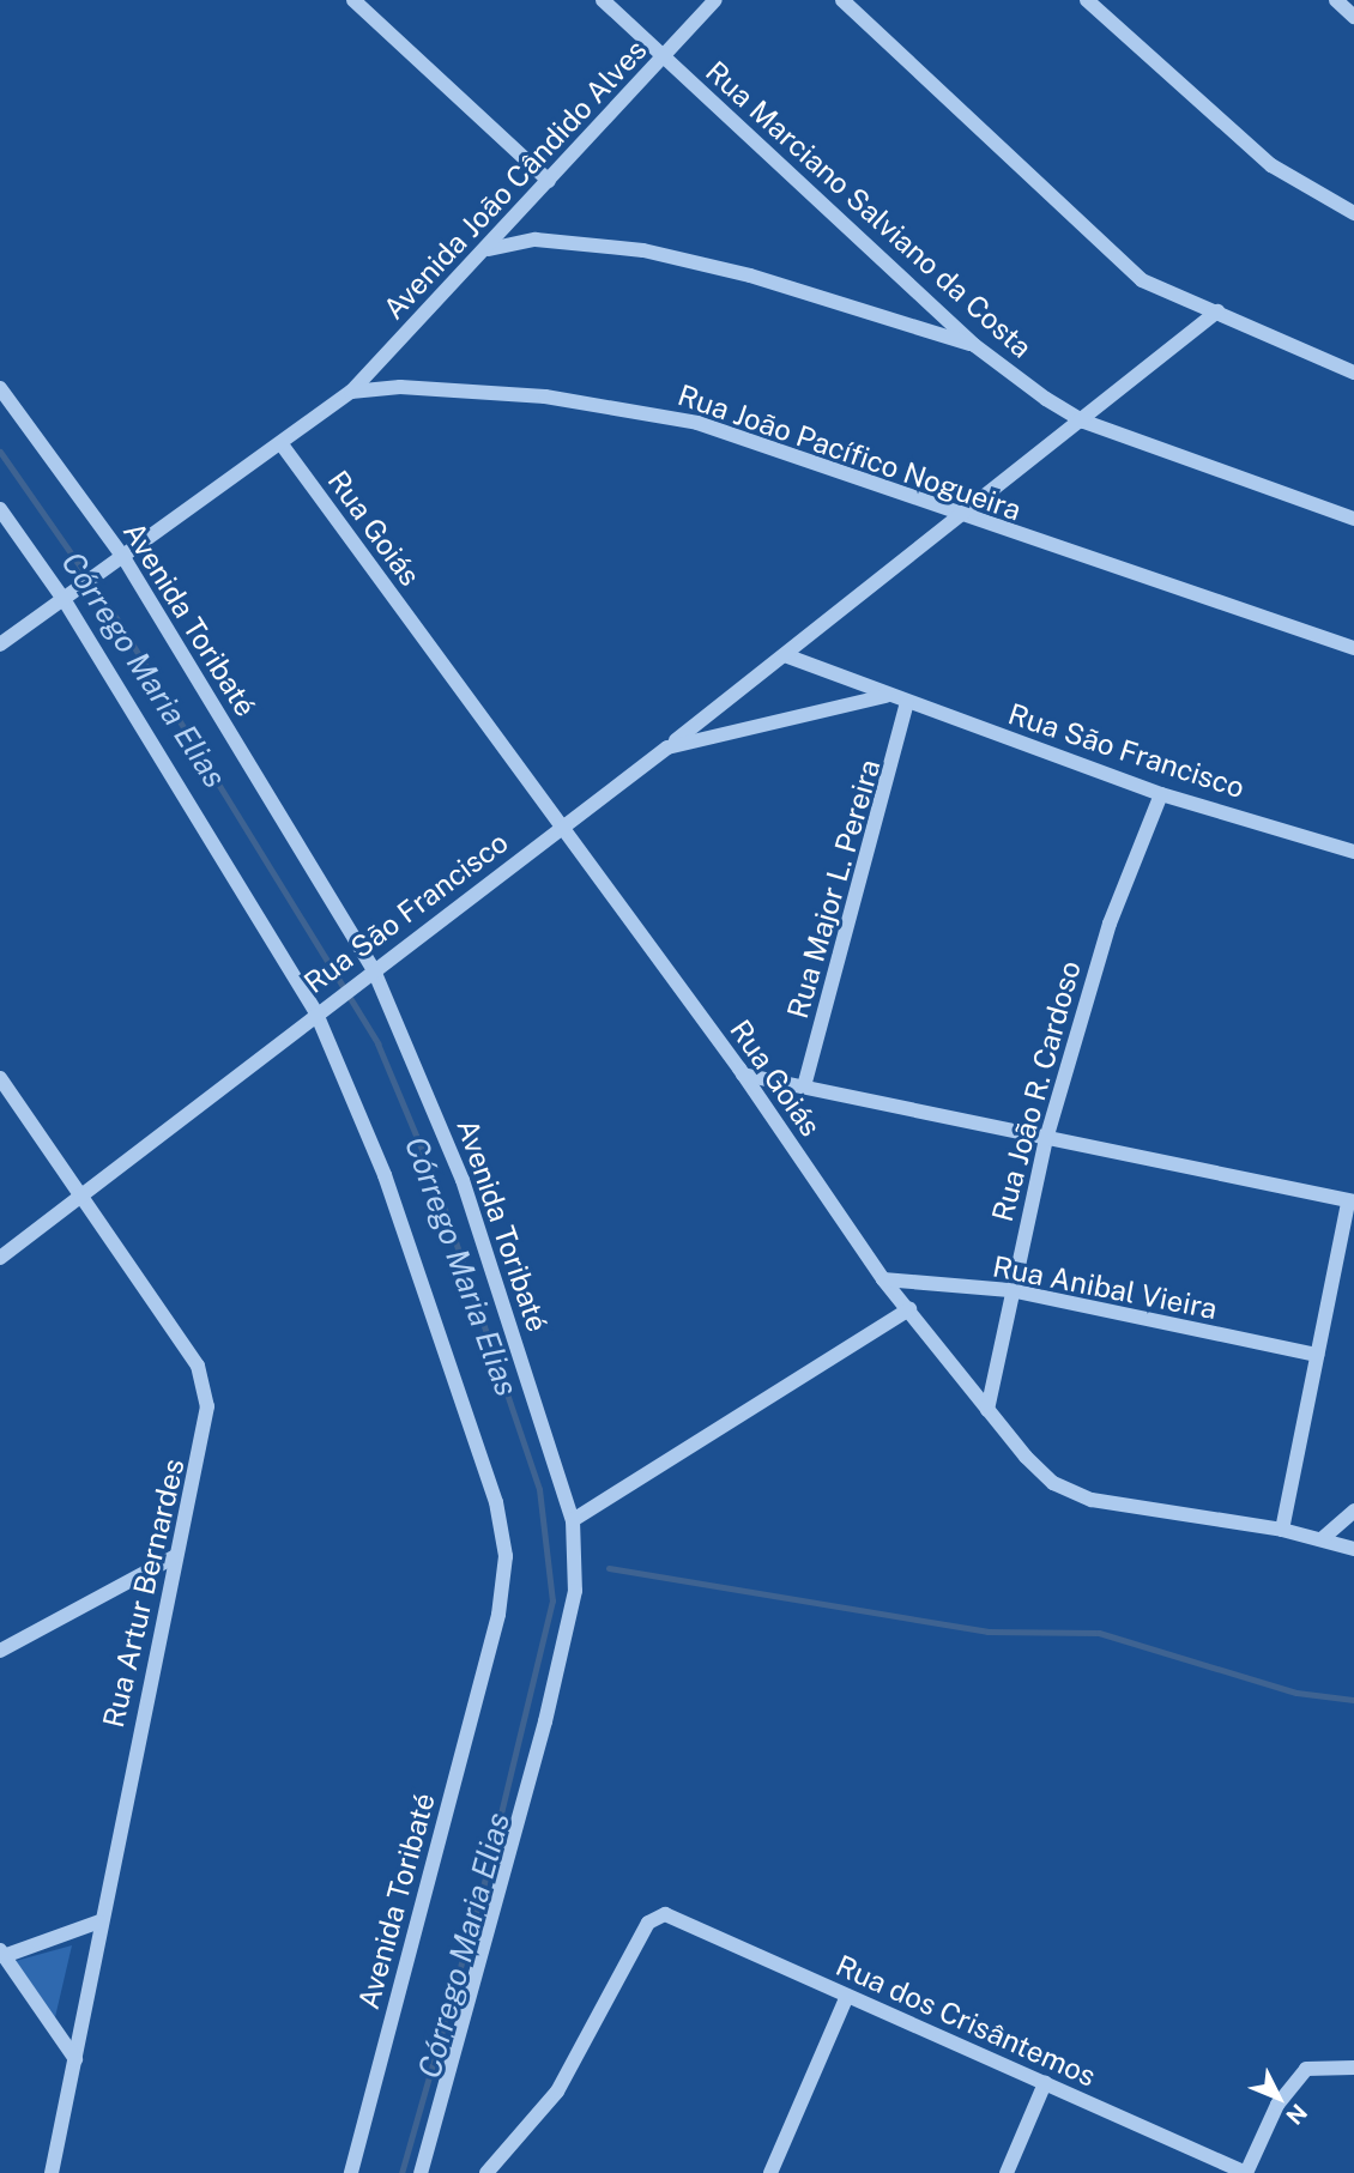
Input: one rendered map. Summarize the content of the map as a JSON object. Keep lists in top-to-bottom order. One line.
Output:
{"streets":{"street":["Avenida João Cândido Alves","Rua Marciano Salviano da Costa","Rua João Pacífico Nogueira","Rua Goiás","Avenida Toribaté","Rua São Francisco","Rua Major L. Pereira","Rua João R. Cardoso","Rua Anibal Vieira","Rua Artur Bernardes","Rua dos Crisântemos"]},"crossings":[["Avenida João Cândido Alves","Rua Marciano Salviano da Costa"],["Avenida João Cândido Alves","Rua João Pacífico Nogueira"],["Rua Goiás","Rua São Francisco"],["Rua Goiás","Rua João R. Cardoso"],["Rua Goiás","Rua Anibal Vieira"],["Avenida Toribaté","Rua São Francisco"],["Rua São Francisco","Rua Major L. Pereira"],["Rua São Francisco","Rua João R. Cardoso"],["Rua São Francisco","Rua Artur Bernardes"],["Rua João R. Cardoso","Rua Anibal Vieira"]],"water":["Córrego Maria Elias"],"north":"bottom right"}
